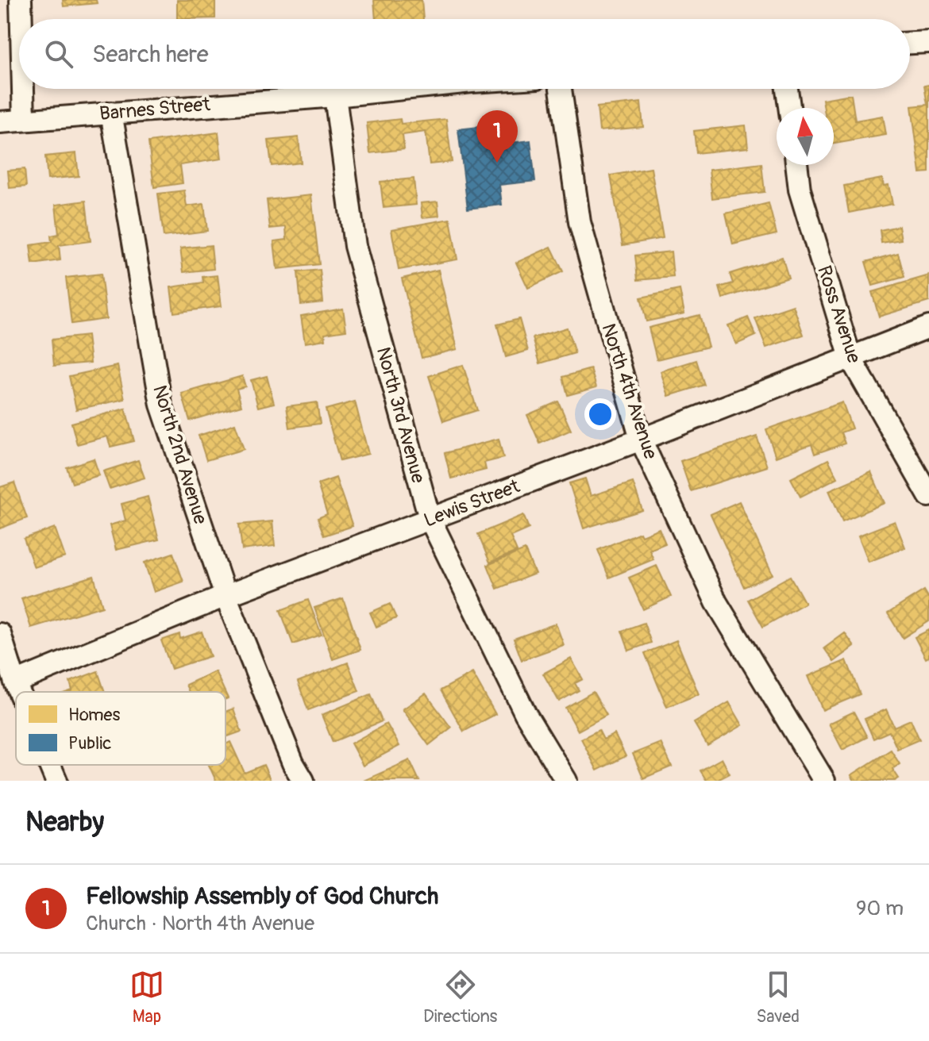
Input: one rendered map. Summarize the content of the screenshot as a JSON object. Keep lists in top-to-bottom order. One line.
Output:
{"streets":{"street":["Barnes Street","Ross Avenue","North 4th Avenue","North 3rd Avenue","North 2nd Avenue","Lewis Street"]},"crossings":[["Barnes Street","North 3rd Avenue"],["Barnes Street","North 2nd Avenue"],["Ross Avenue","Lewis Street"],["North 4th Avenue","Lewis Street"],["North 3rd Avenue","Lewis Street"],["North 2nd Avenue","Lewis Street"]],"legend":["Homes","Public"],"north":"top","page":{"search":"Search here","pins":"1","heading":"Nearby","list":[{"mark":"1","name":"Fellowship Assembly of God Church","note":"Church · North 4th Avenue","value":"90 m"}],"nav":["Map","Directions","Saved"]}}
